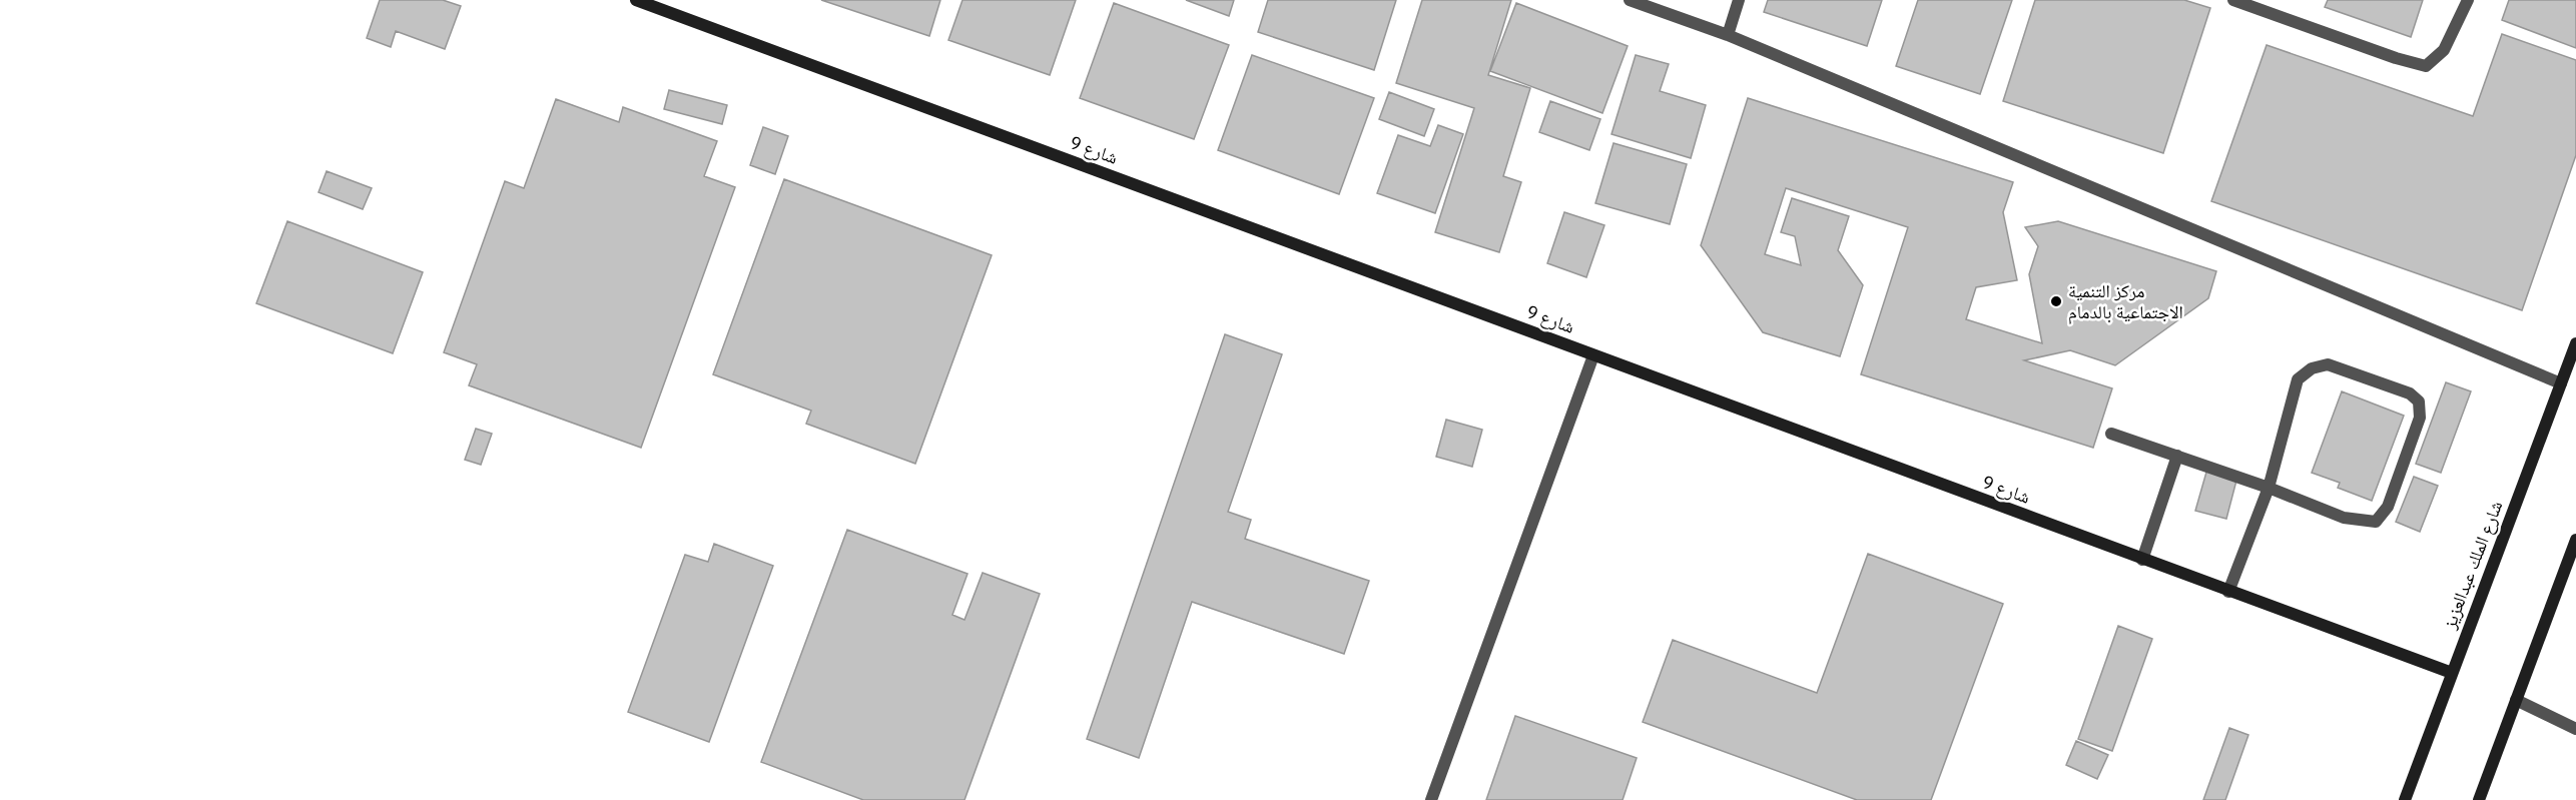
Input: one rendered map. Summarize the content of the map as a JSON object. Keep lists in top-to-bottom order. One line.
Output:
{"streets":{"street":["شارع 9","شارع الملك عبدالعزيز"]},"crossings":[["شارع 9","شارع الملك عبدالعزيز"]],"places":["مركز التنمية الاجتماعية بالدمام"]}
